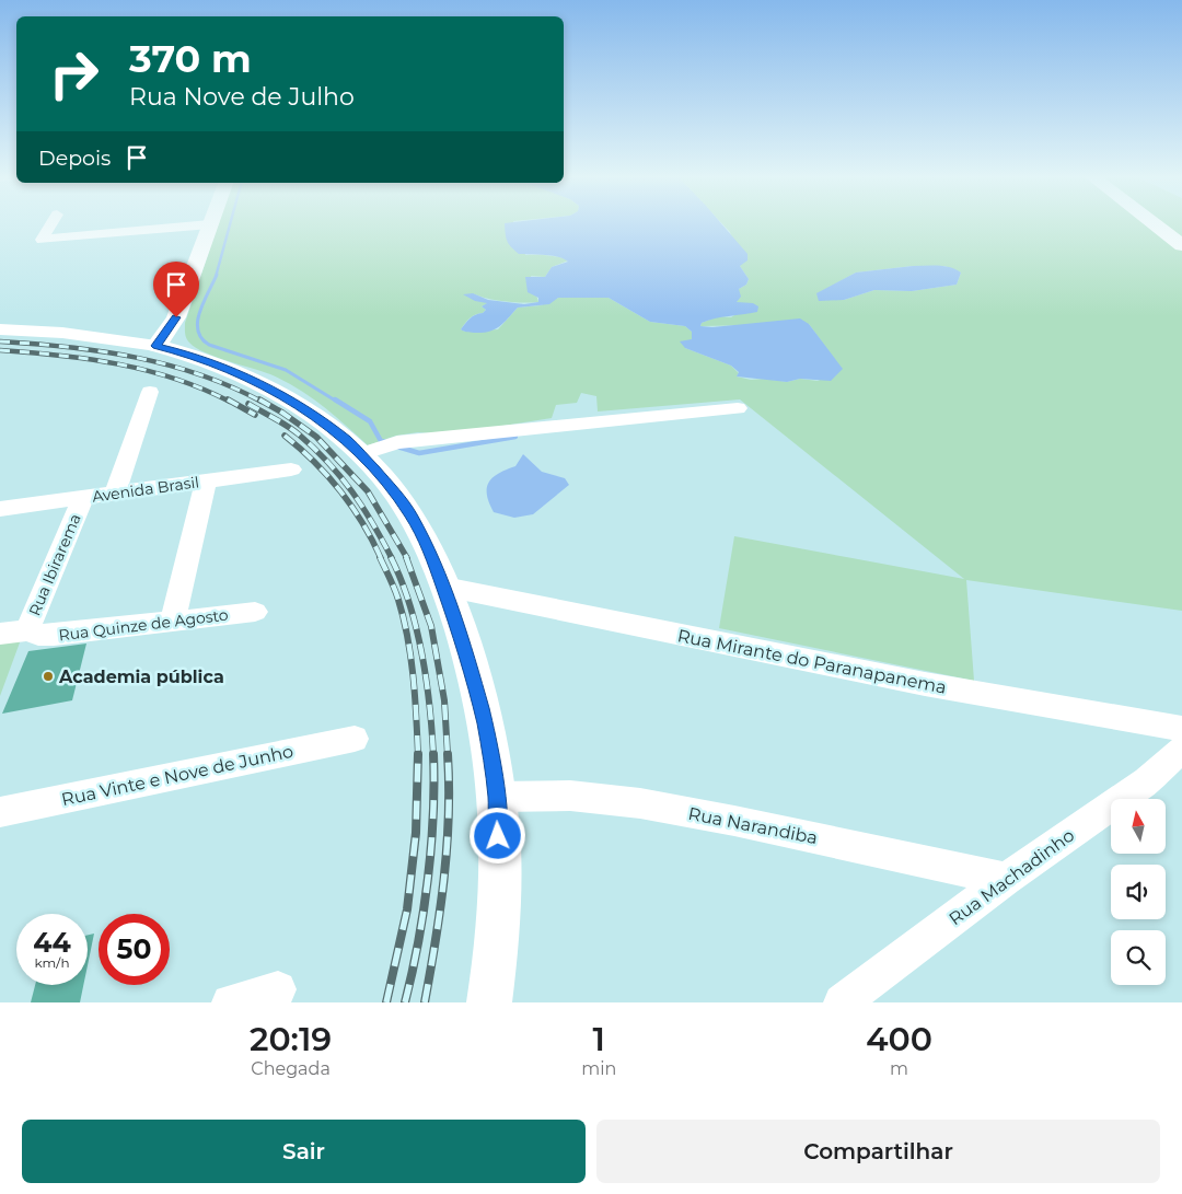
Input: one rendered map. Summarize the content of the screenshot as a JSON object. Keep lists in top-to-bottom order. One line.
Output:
{"streets":{"street":["Avenida Brasil","Rua Ibirarema","Rua Quinze de Agosto","Rua Mirante do Paranapanema","Rua Vinte e Nove de Junho","Rua Narandiba","Rua Machadinho"]},"crossings":[["Avenida Brasil","Rua Ibirarema"],["Rua Ibirarema","Rua Quinze de Agosto"],["Rua Narandiba","Rua Machadinho"]],"places":["Academia pública"],"north":"top","page":{"turn":["370 m","Rua Nove de Julho"],"then":"Depois","speed":"44 km/h","limit":"50","eta":["20:19","Chegada","1","min","400","m"],"buttons":["Sair","Compartilhar"]}}
